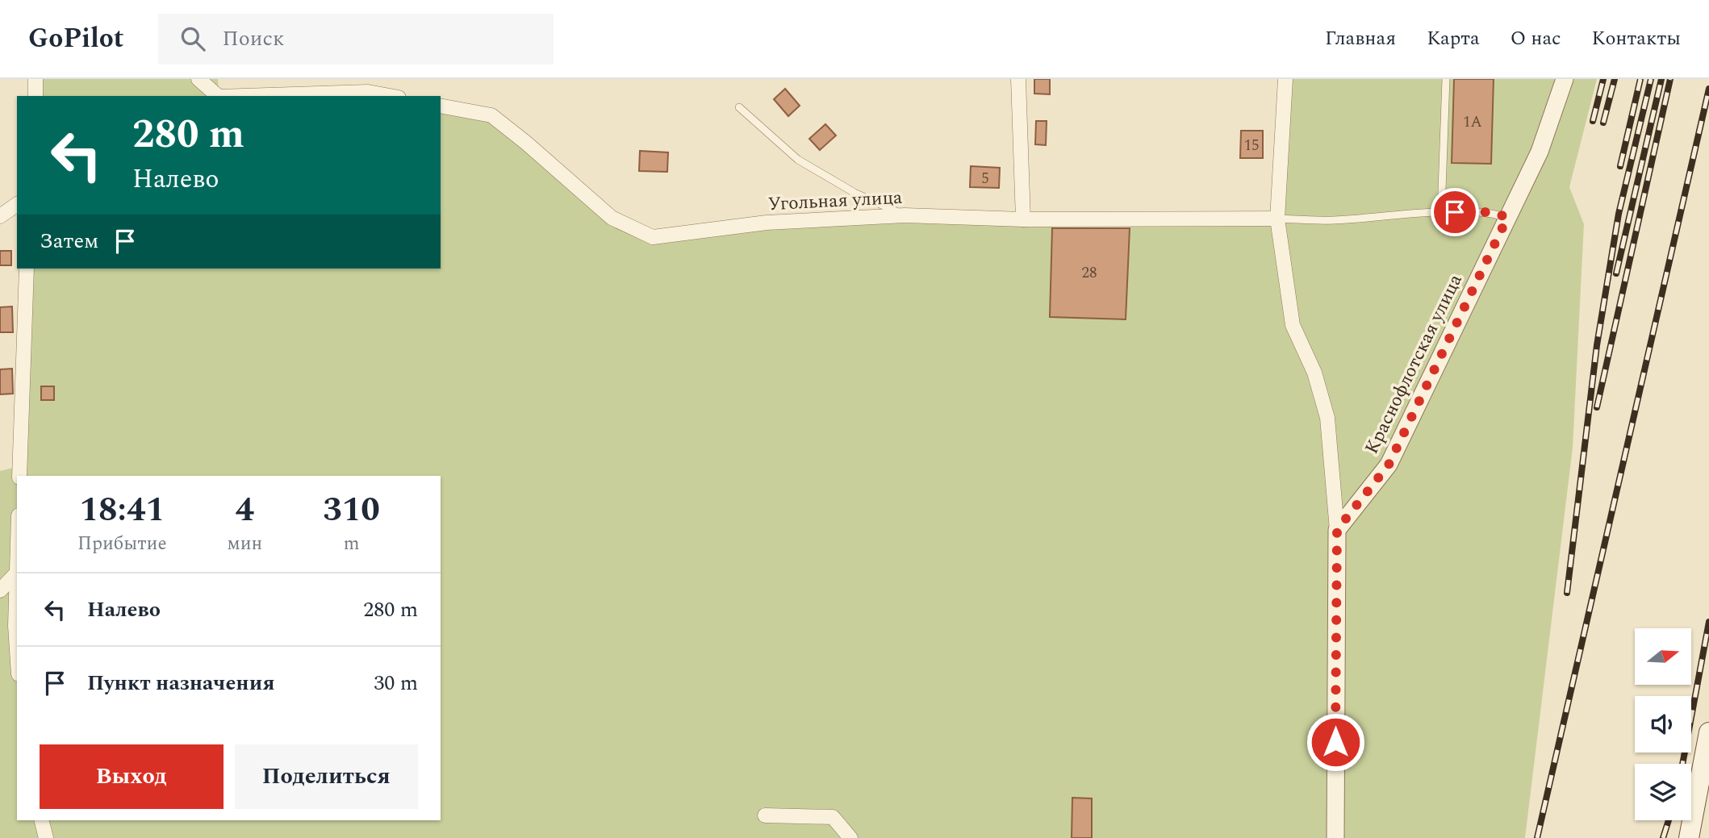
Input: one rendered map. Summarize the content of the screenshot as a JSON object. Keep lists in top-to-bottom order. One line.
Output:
{"streets":{"street":["Угольная улица","Краснофлотская улица"]},"house_numbers":["1А","15","5","28"],"north":"right","page":{"header":"GoPilot","search":"Поиск","nav":["Главная","Карта","О нас","Контакты"],"turn":["280 m","Налево"],"then":"Затем","eta":["18:41","Прибытие","4","мин","310","m"],"list":[{"name":"Налево","value":"280 m"},{"name":"Пункт назначения","value":"30 m"}],"buttons":["Выход","Поделиться"]}}
